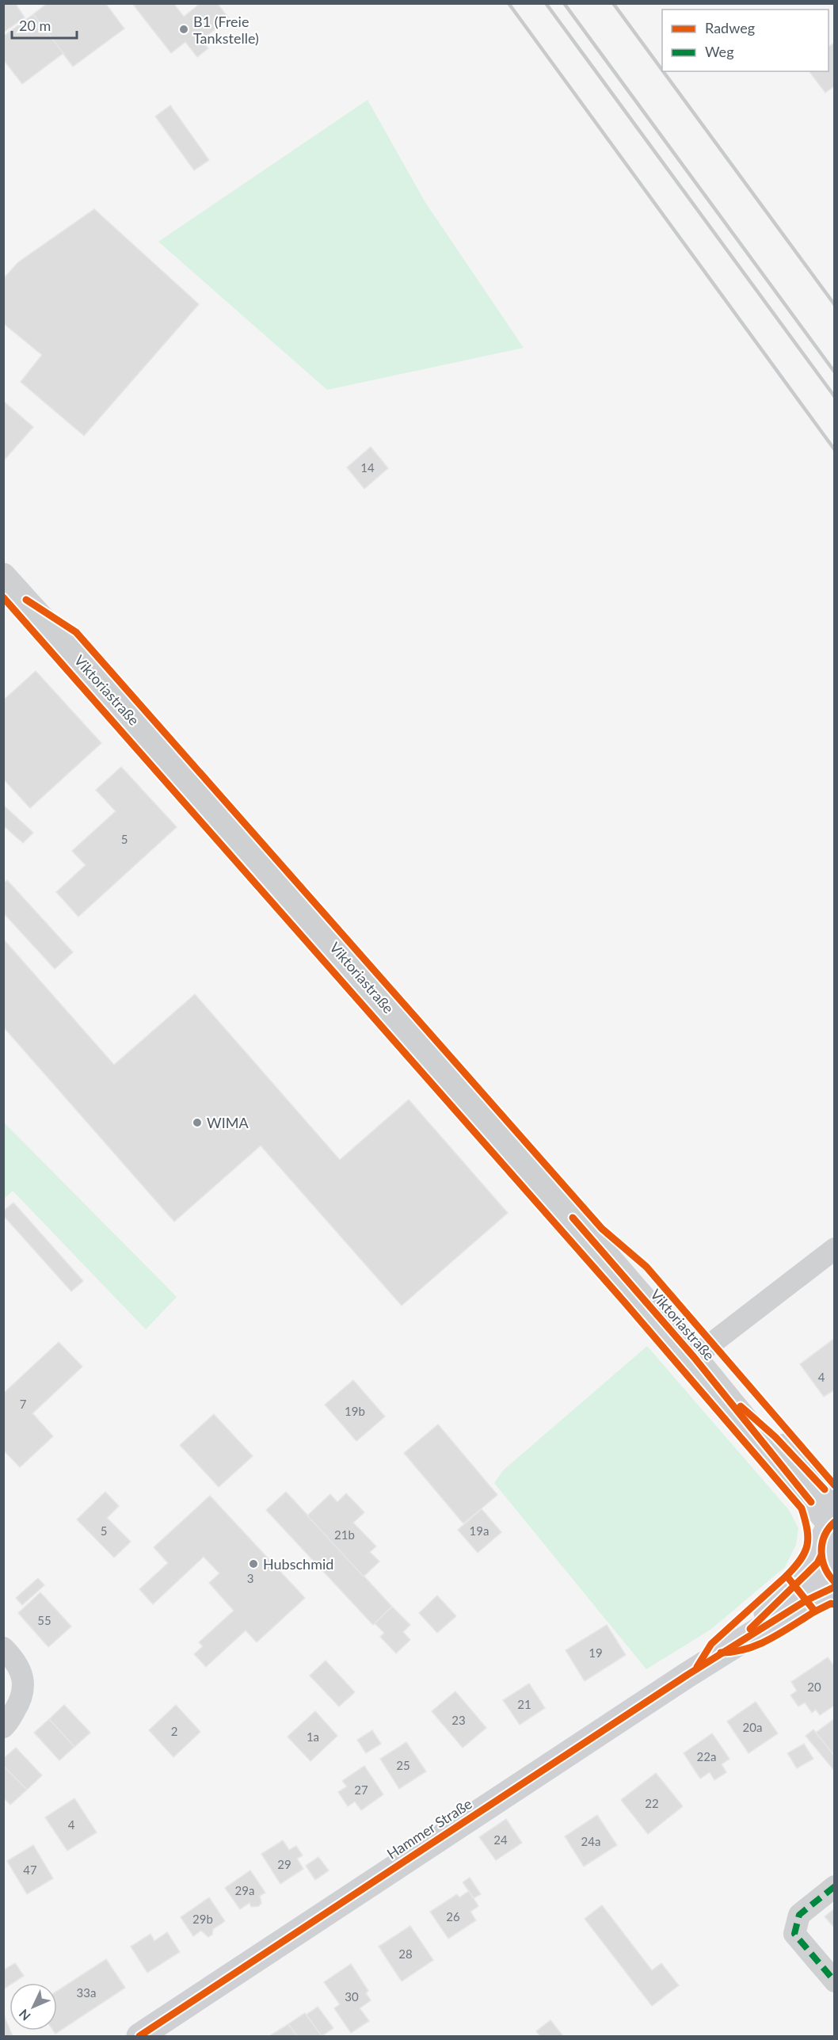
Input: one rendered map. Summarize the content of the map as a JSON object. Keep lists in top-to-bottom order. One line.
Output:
{"streets":{"main road":["Hammer Straße"],"street":["Viktoriastraße"]},"places":["B1 (Freie Tankstelle)","WIMA","Hubschmid"],"house_numbers":["14","5","4","7","19b","5","19a","21b","3","55","19","20","21","23","20a","2","1a","22a","25","27","22","4","24","24a","29","47","29a","26","29b","28","33a","30"],"legend":["Radweg","Weg"],"scale_bar":"20 m","north":"bottom left"}
